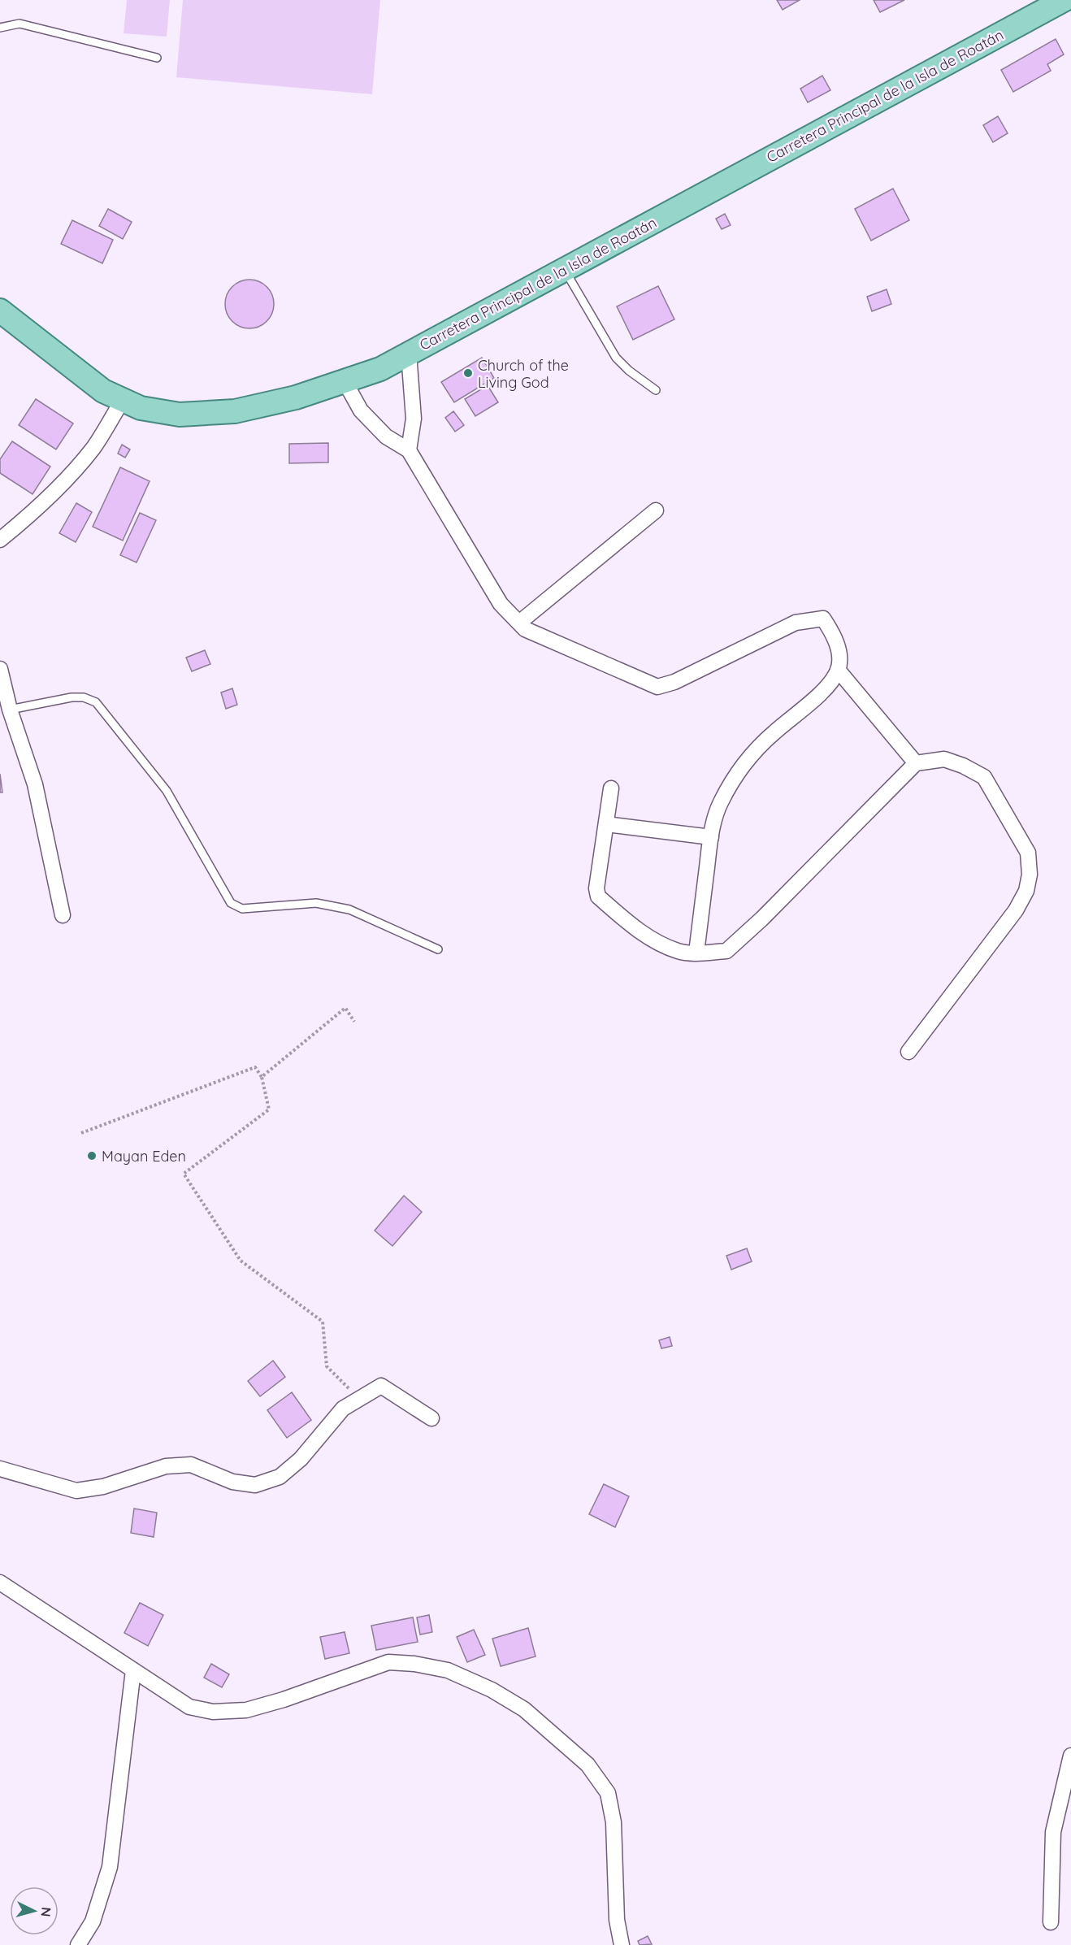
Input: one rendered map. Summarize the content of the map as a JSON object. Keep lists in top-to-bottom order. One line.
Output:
{"streets":{"main road":["Carretera Principal de la Isla de Roatán"]},"places":["Church of the Living God","Mayan Eden"],"north":"right"}
